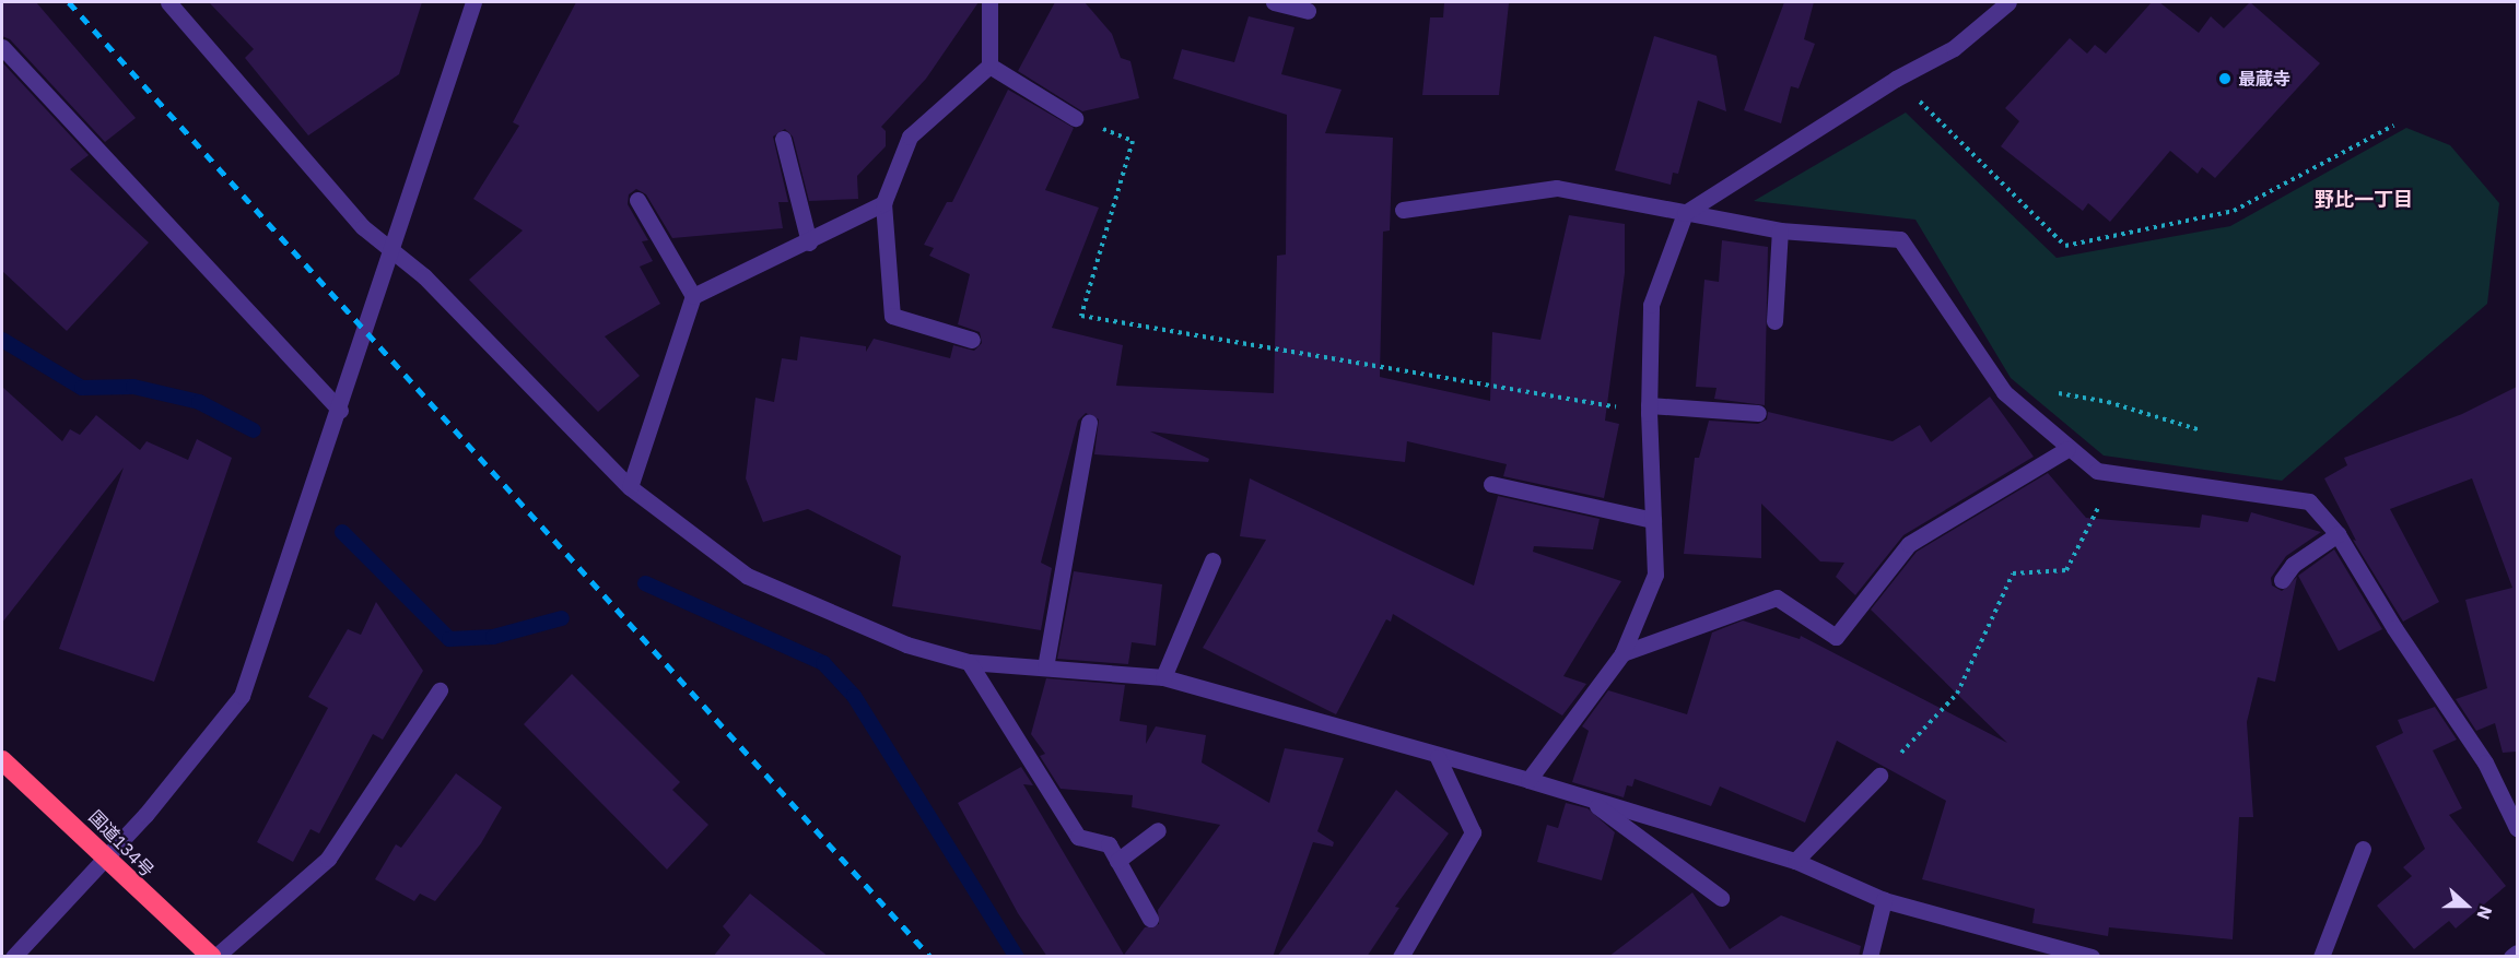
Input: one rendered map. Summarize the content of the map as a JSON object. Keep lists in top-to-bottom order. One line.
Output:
{"streets":{"highway":["国道134号"]},"districts":["野比一丁目"],"places":["最蔵寺"],"north":"right"}
